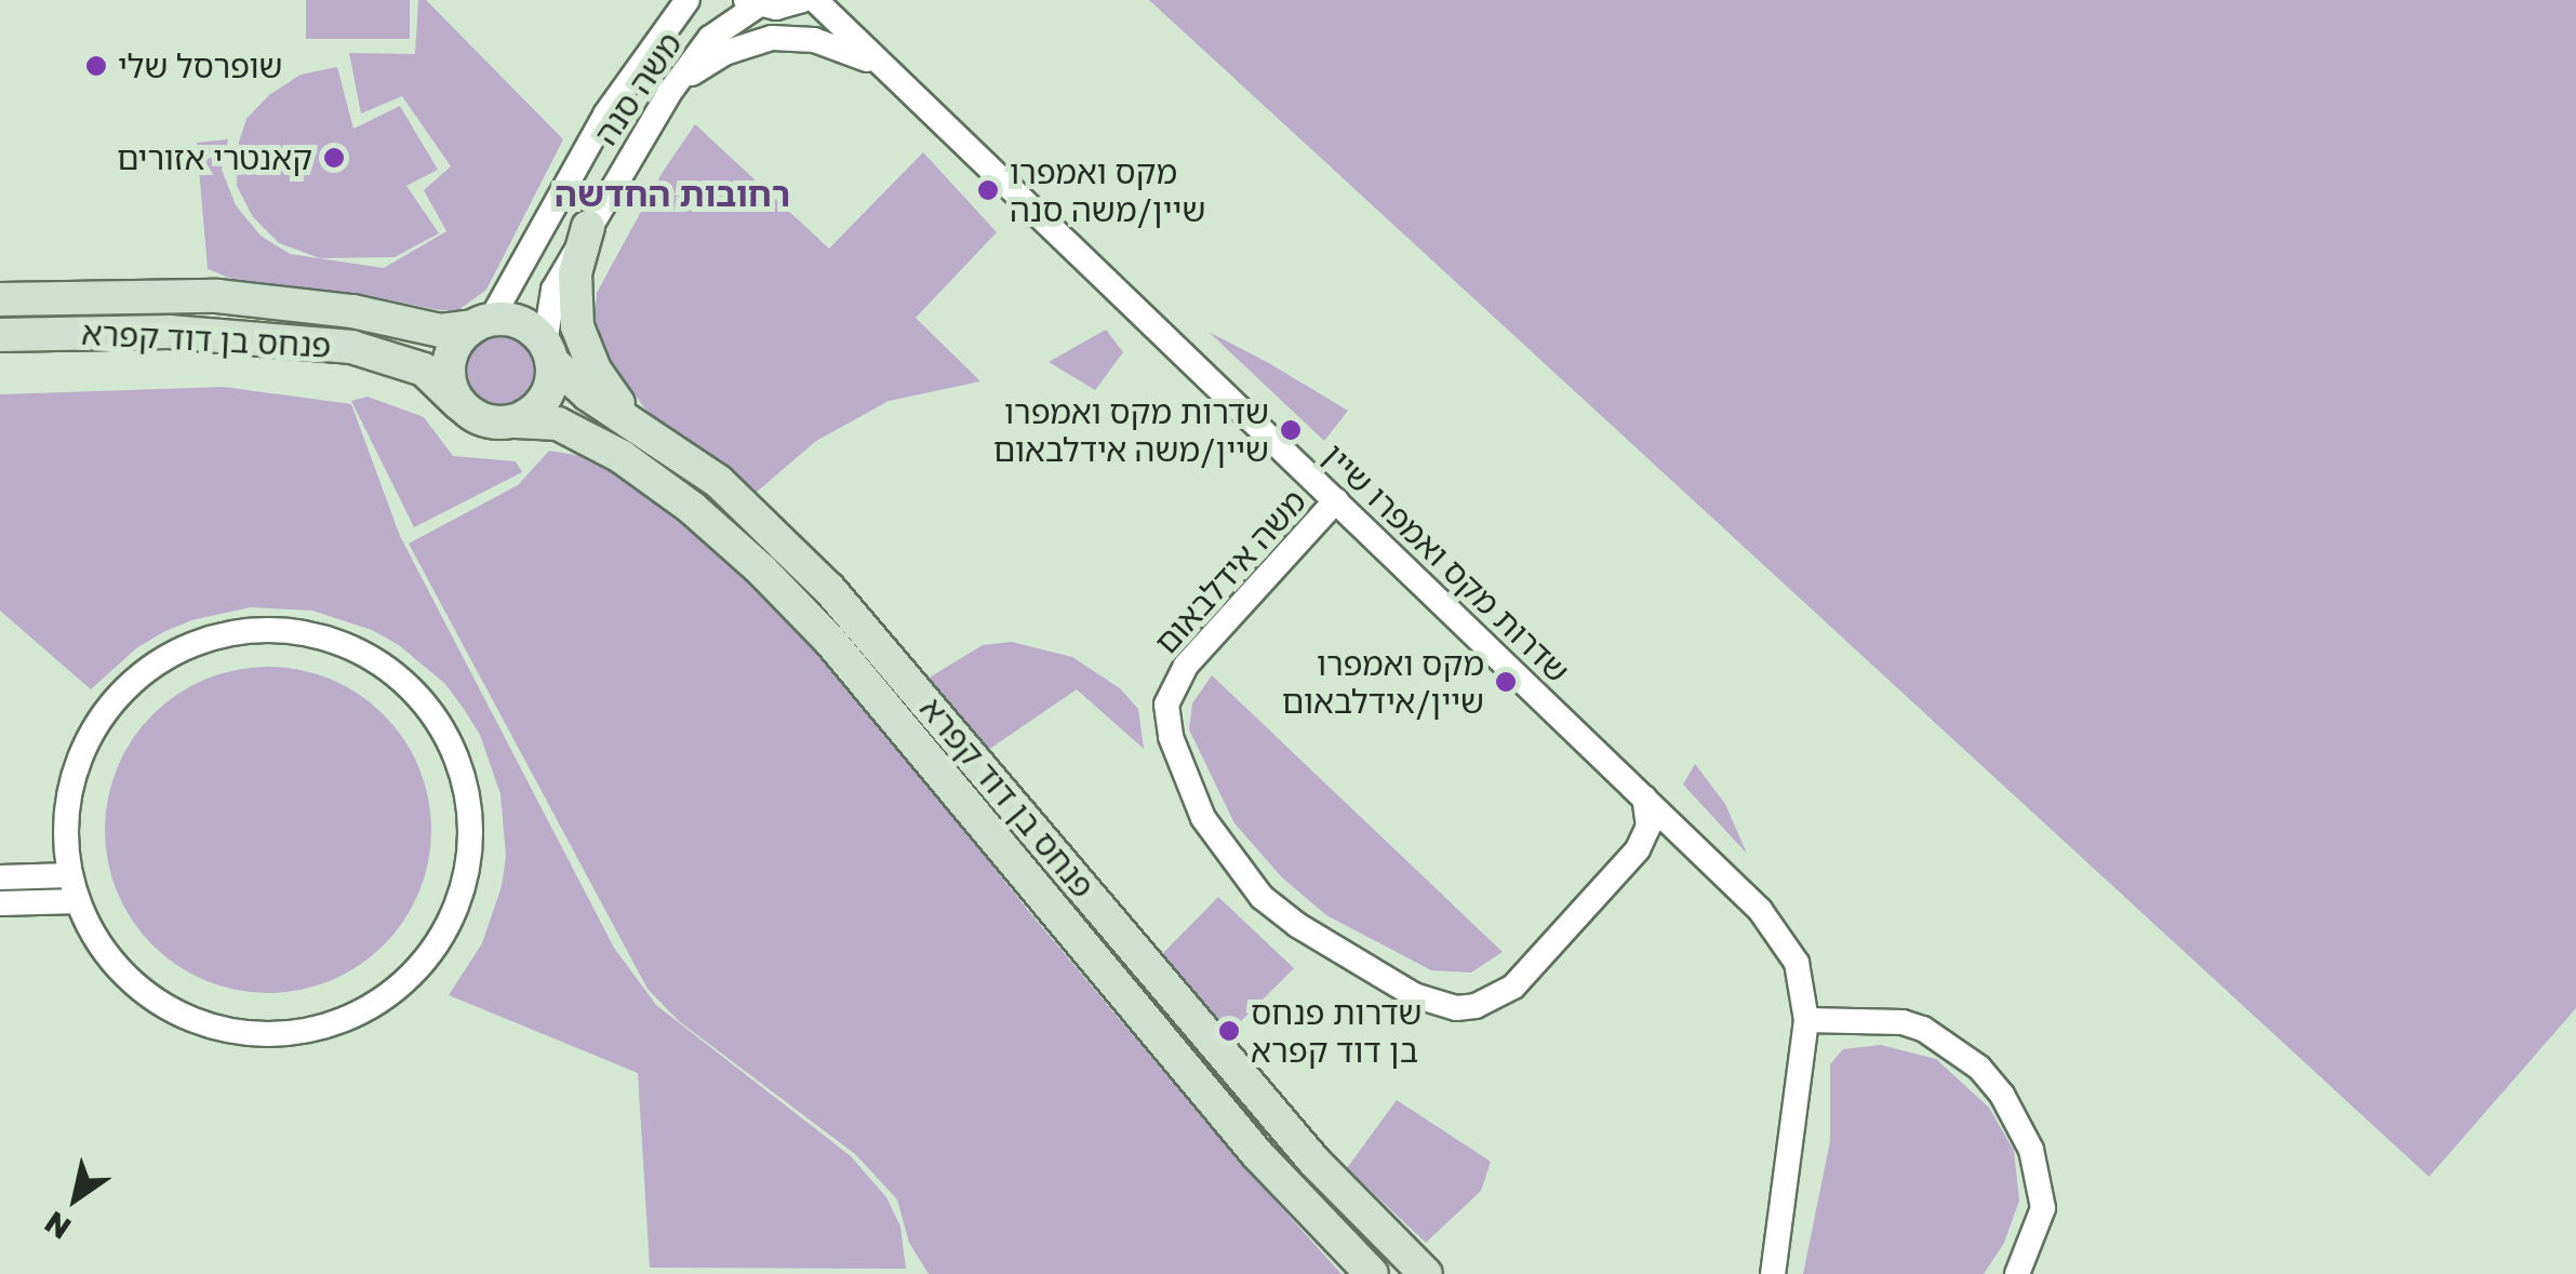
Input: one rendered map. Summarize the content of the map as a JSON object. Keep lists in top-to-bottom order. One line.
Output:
{"streets":{"main road":["פנחס בן דוד קפרא"],"street":["משה סנה","שדרות מקס ואמפרו שיין","משה אידלבאום"]},"crossings":[["משה סנה","פנחס בן דוד קפרא"],["שדרות מקס ואמפרו שיין","משה אידלבאום"]],"districts":["רחובות החדשה"],"places":["שופרסל שלי","קאנטרי אזורים","מקס ואמפרו שיין/משה סנה","שדרות מקס ואמפרו שיין/משה אידלבאום","מקס ואמפרו שיין/אידלבאום","שדרות פנחס בן דוד קפרא"],"north":"bottom left"}
